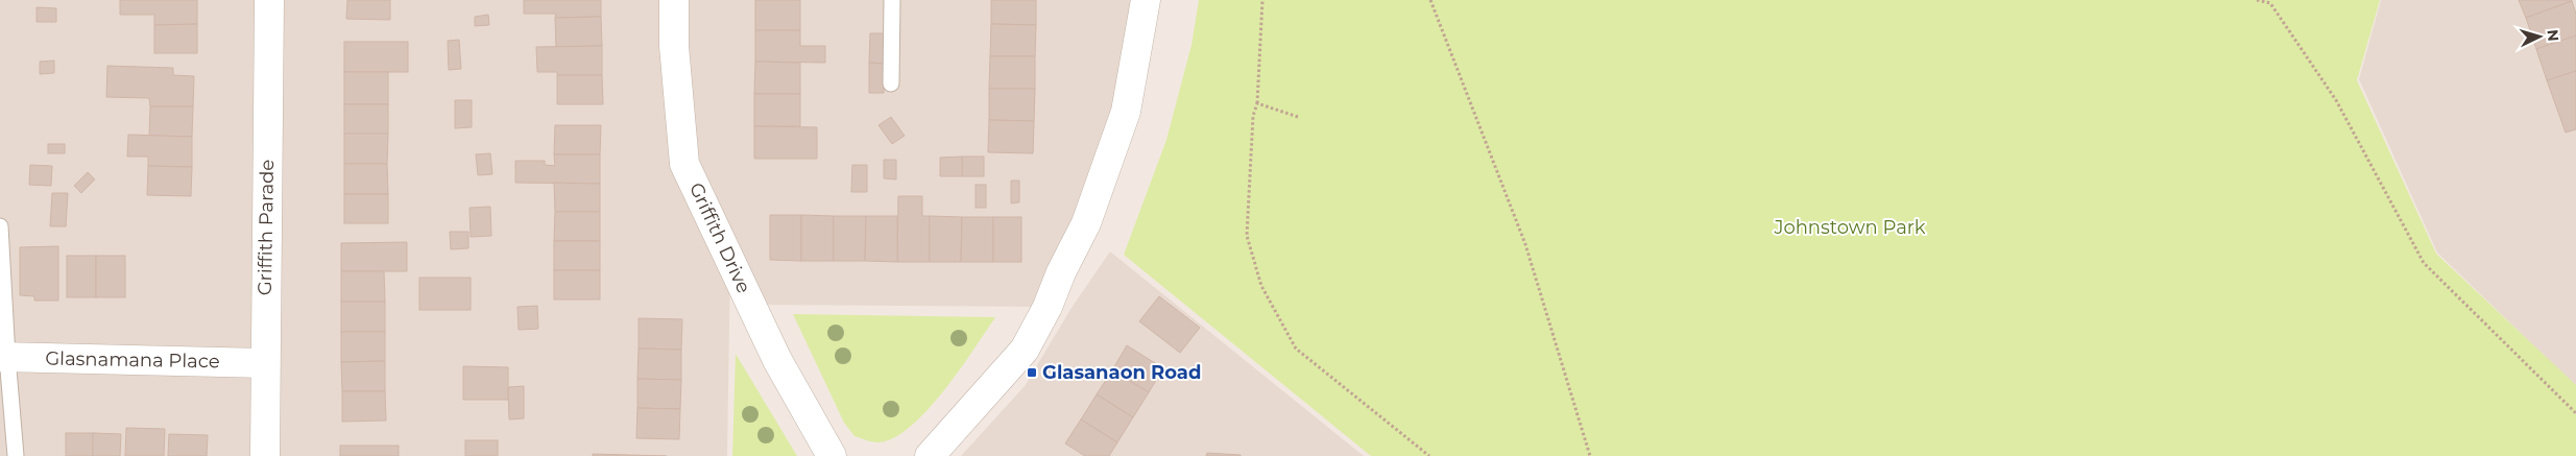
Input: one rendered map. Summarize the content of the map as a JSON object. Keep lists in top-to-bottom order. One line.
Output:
{"streets":{"street":["Griffith Parade","Griffith Drive","Glasnamana Place"]},"crossings":[["Griffith Parade","Glasnamana Place"]],"parks":["Johnstown Park"],"places":{"transit":["Glasanaon Road"]},"north":"right"}
